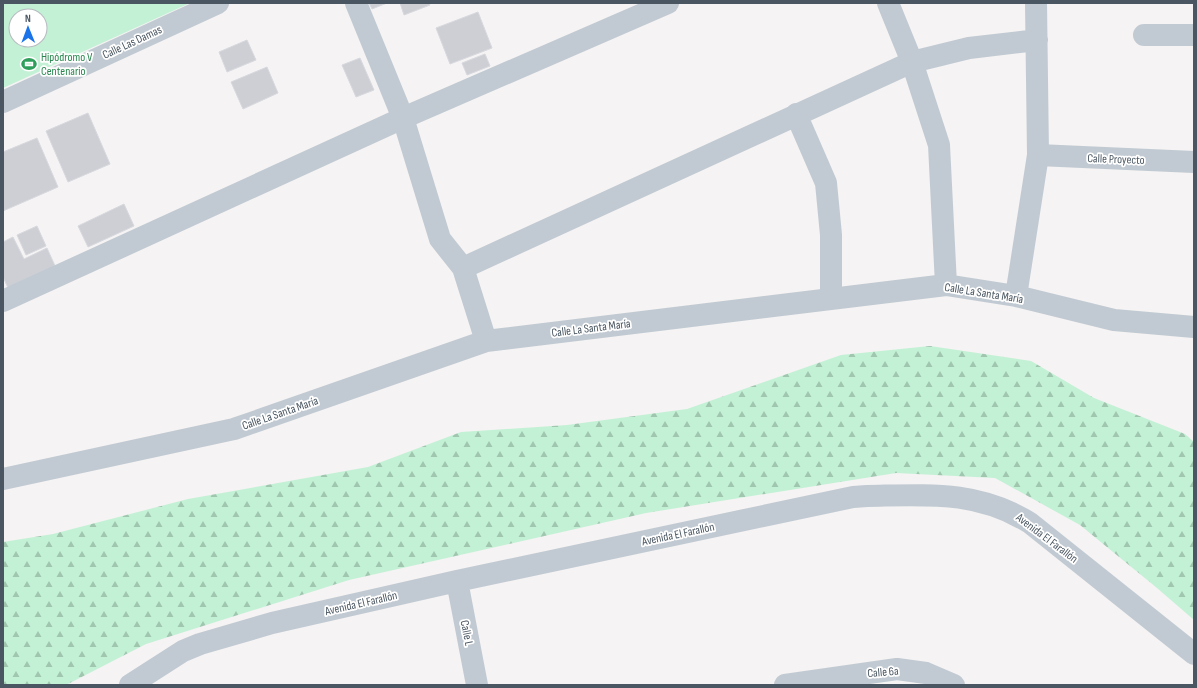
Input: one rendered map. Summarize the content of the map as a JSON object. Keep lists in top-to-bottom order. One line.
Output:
{"streets":{"street":["Calle Las Damas","Calle Proyecto","Calle La Santa María","Avenida El Farallón","Calle L","Calle 6a"]},"crossings":[["Avenida El Farallón","Calle L"]],"places":{"sports":["Hipódromo V Centenario"]},"north":"top"}
